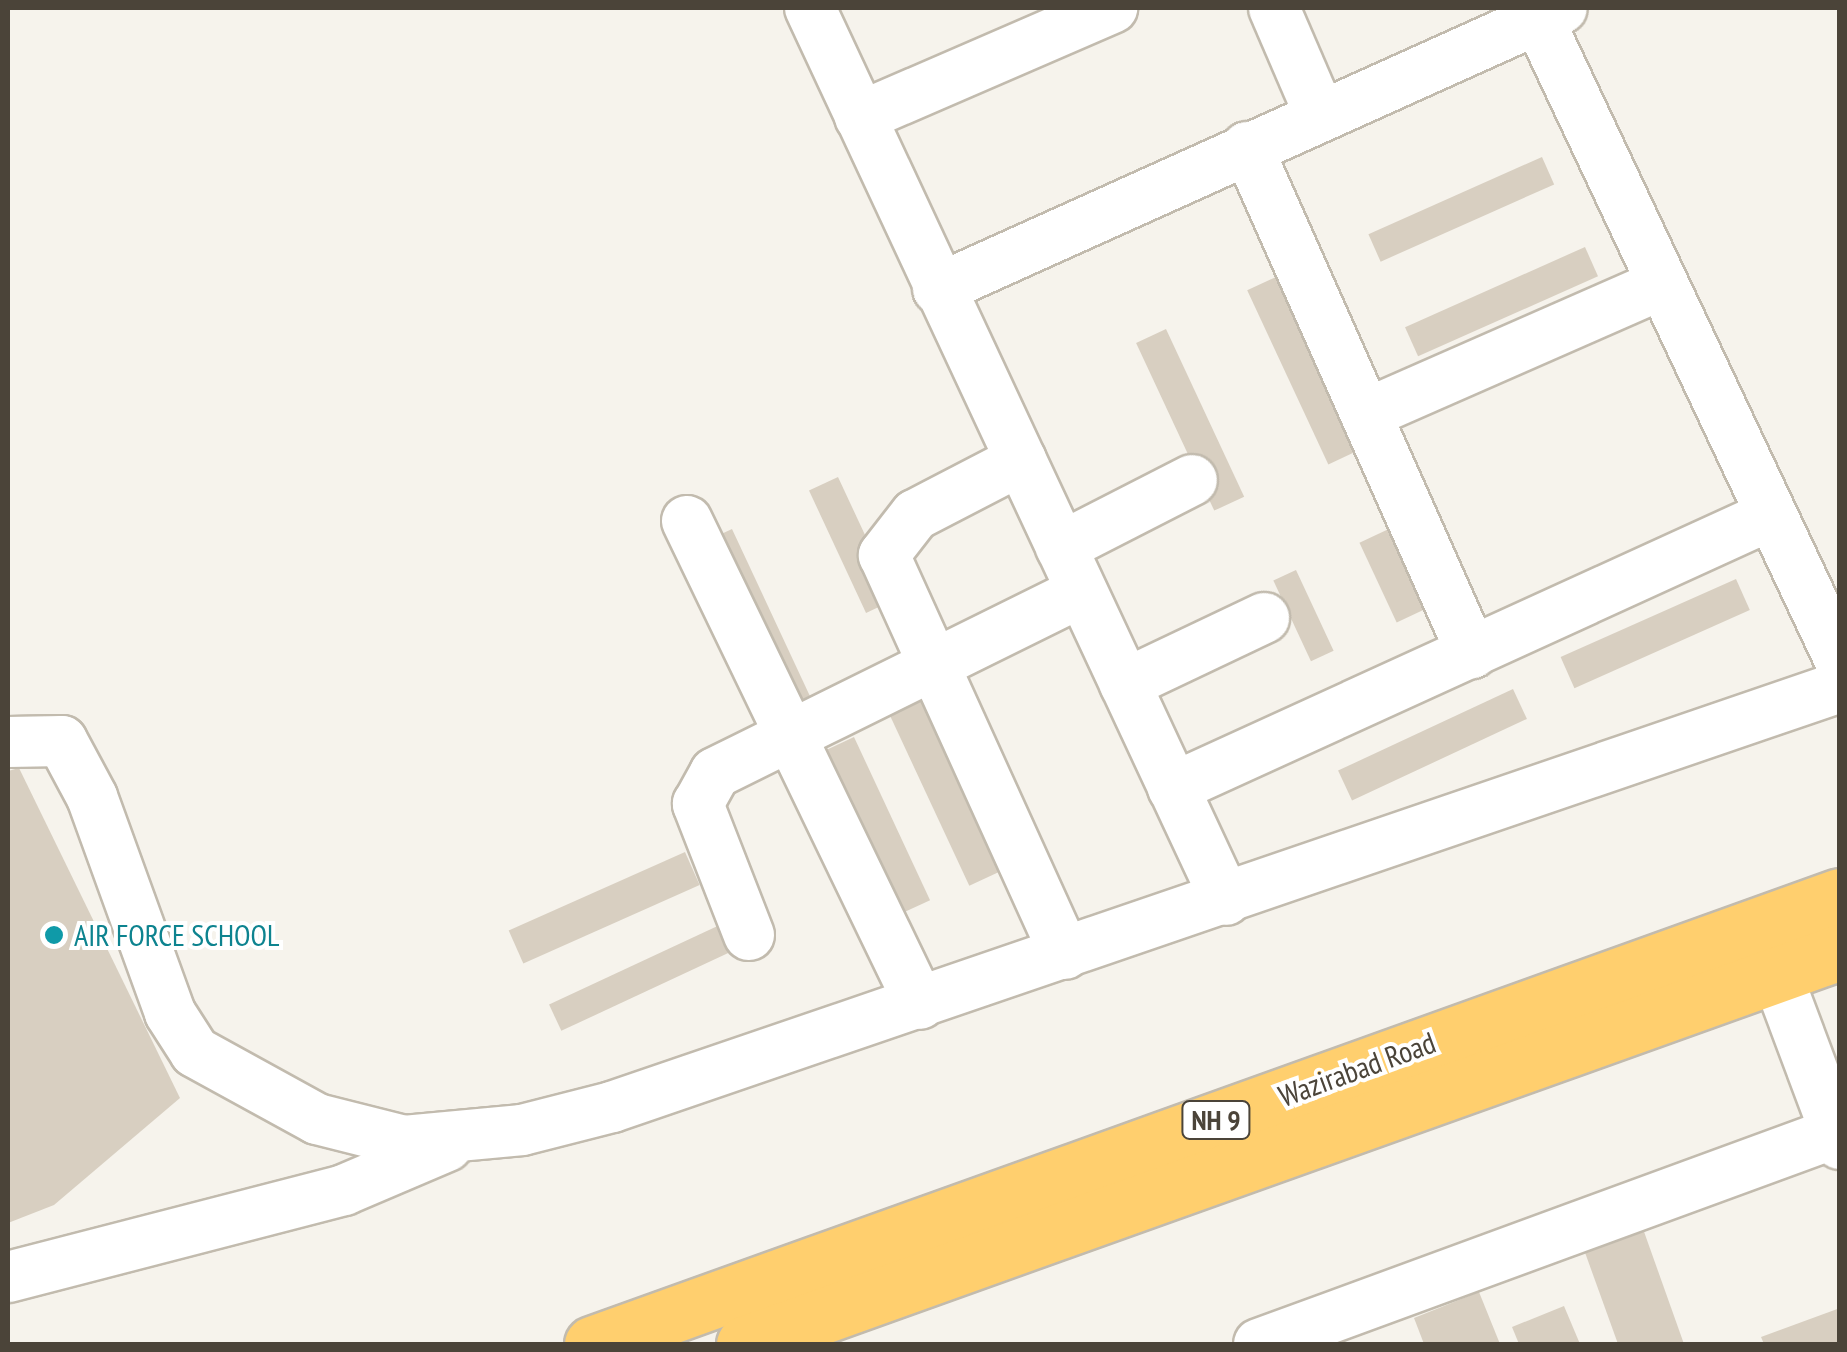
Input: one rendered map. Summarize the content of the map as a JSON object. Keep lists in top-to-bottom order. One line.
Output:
{"streets":{"highway":["Wazirabad Road","NH 9"]},"places":["AIR FORCE SCHOOL"]}
